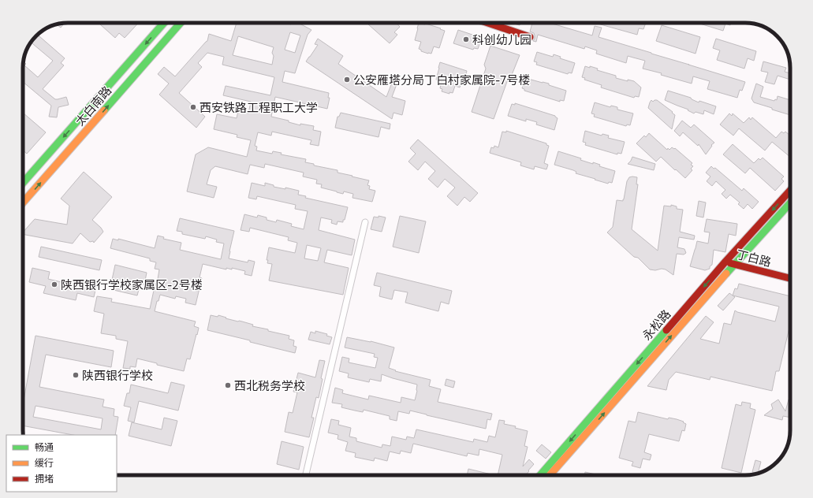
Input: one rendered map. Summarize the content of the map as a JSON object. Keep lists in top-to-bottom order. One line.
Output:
{"streets":{"street":["太白南路","丁白路","永松路"]},"crossings":[["丁白路","永松路"]],"places":["科创幼儿园","公安雁塔分局丁白村家属院-7号楼","西安铁路工程职工大学","陕西银行学校家属区-2号楼","陕西银行学校","西北税务学校"],"legend":["畅通","缓行","拥堵"]}
